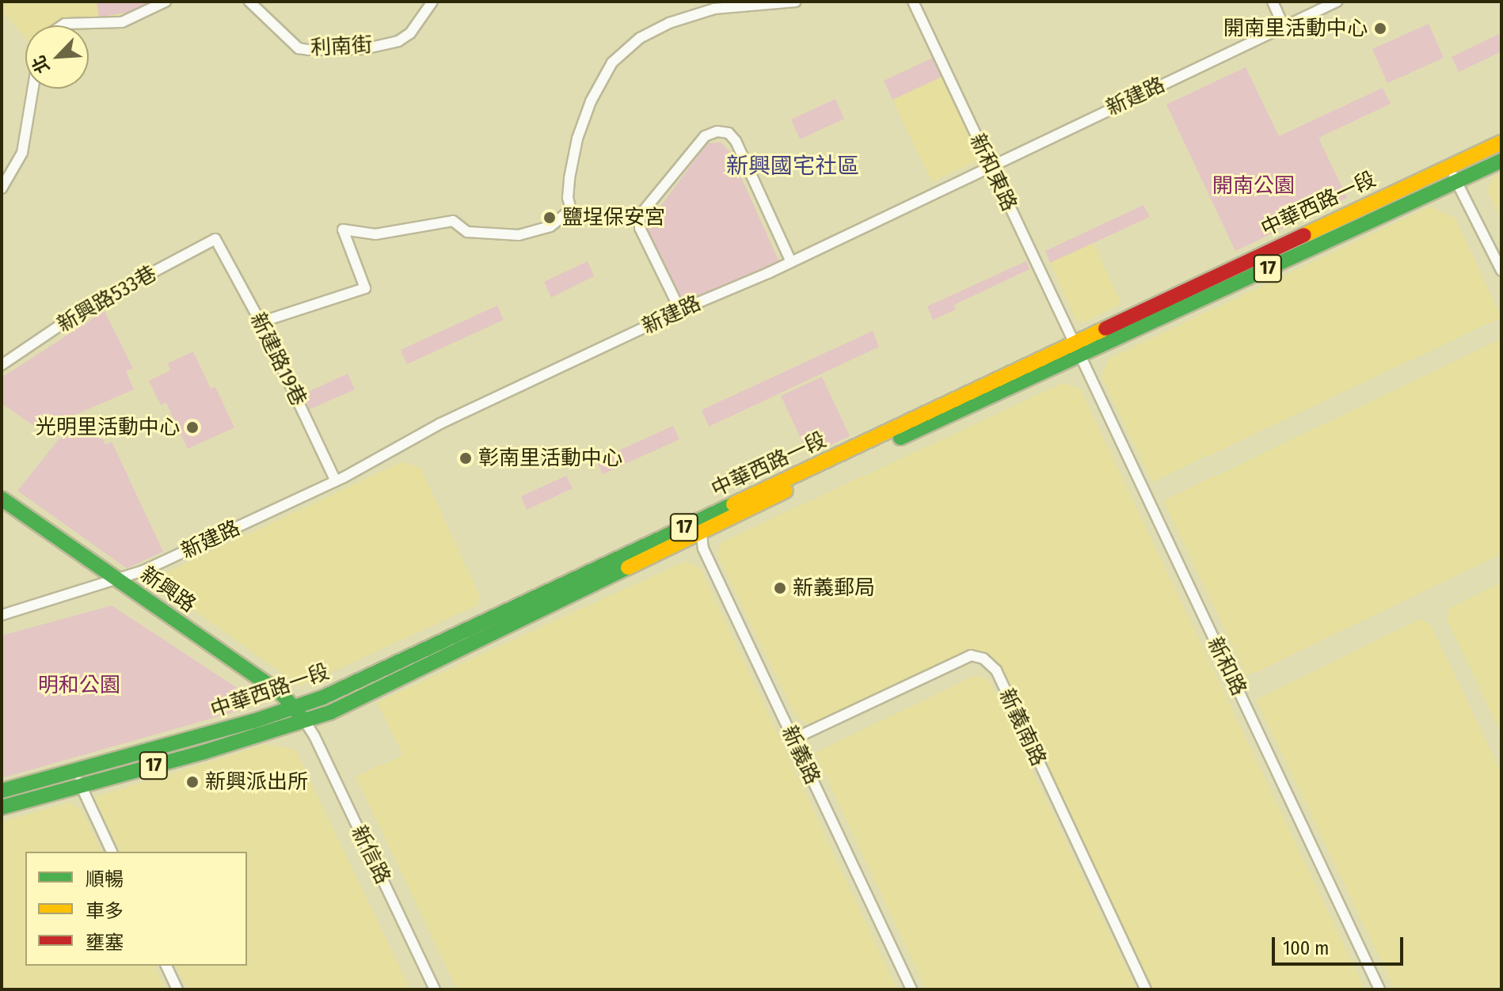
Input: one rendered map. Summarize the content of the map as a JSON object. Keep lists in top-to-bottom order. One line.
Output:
{"streets":{"main road":["中華西路一段","17","新興路"],"street":["利南街","新建路","新和東路","新興路533巷","新建路19巷","新和路","新義南路","新義路","新信路"]},"crossings":[["新建路","新和東路"],["新建路","新建路19巷"],["新建路","新興路"],["新和東路","中華西路一段"],["新和東路","新和路"],["中華西路一段","新興路"],["中華西路一段","新和路"],["中華西路一段","新義路"],["中華西路一段","新信路"],["新興路533巷","新建路19巷"],["新興路","新信路"],["新義南路","新義路"]],"districts":["新興國宅社區"],"parks":["開南公園","明和公園"],"places":["開南里活動中心","鹽埕保安宮","光明里活動中心","彰南里活動中心","新義郵局","新興派出所"],"legend":["順暢","車多","壅塞"],"scale_bar":"100 m","north":"bottom left"}
